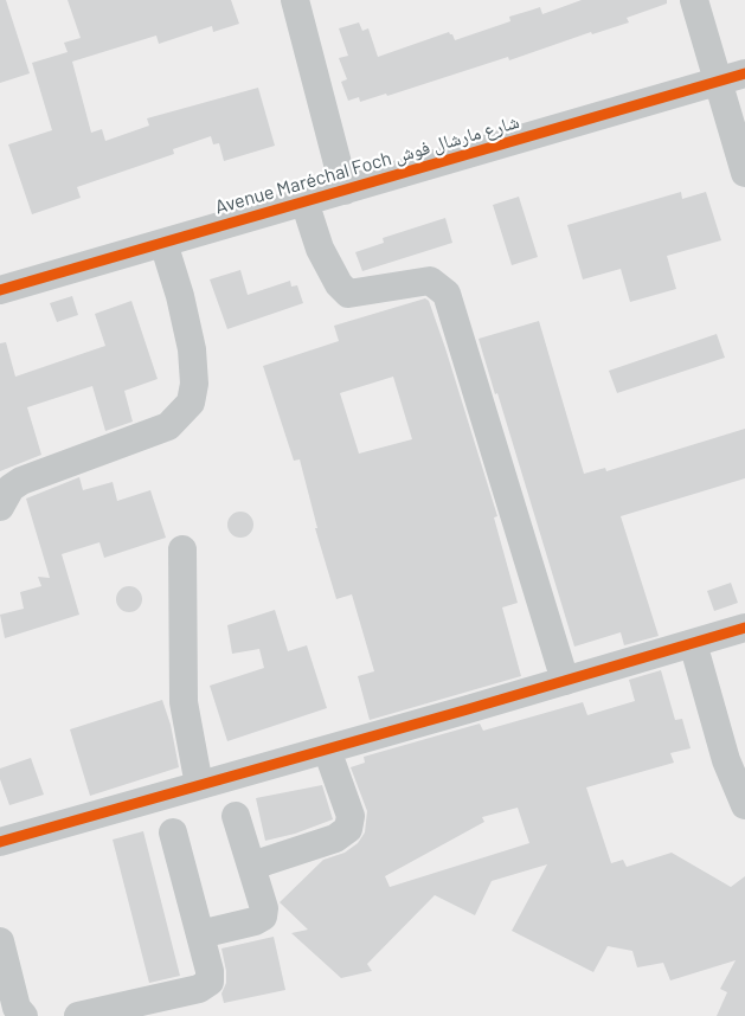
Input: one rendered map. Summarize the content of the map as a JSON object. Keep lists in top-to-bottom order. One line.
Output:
{"streets":{"street":["Avenue Maréchal Foch شارع مارشال فوش"]}}
